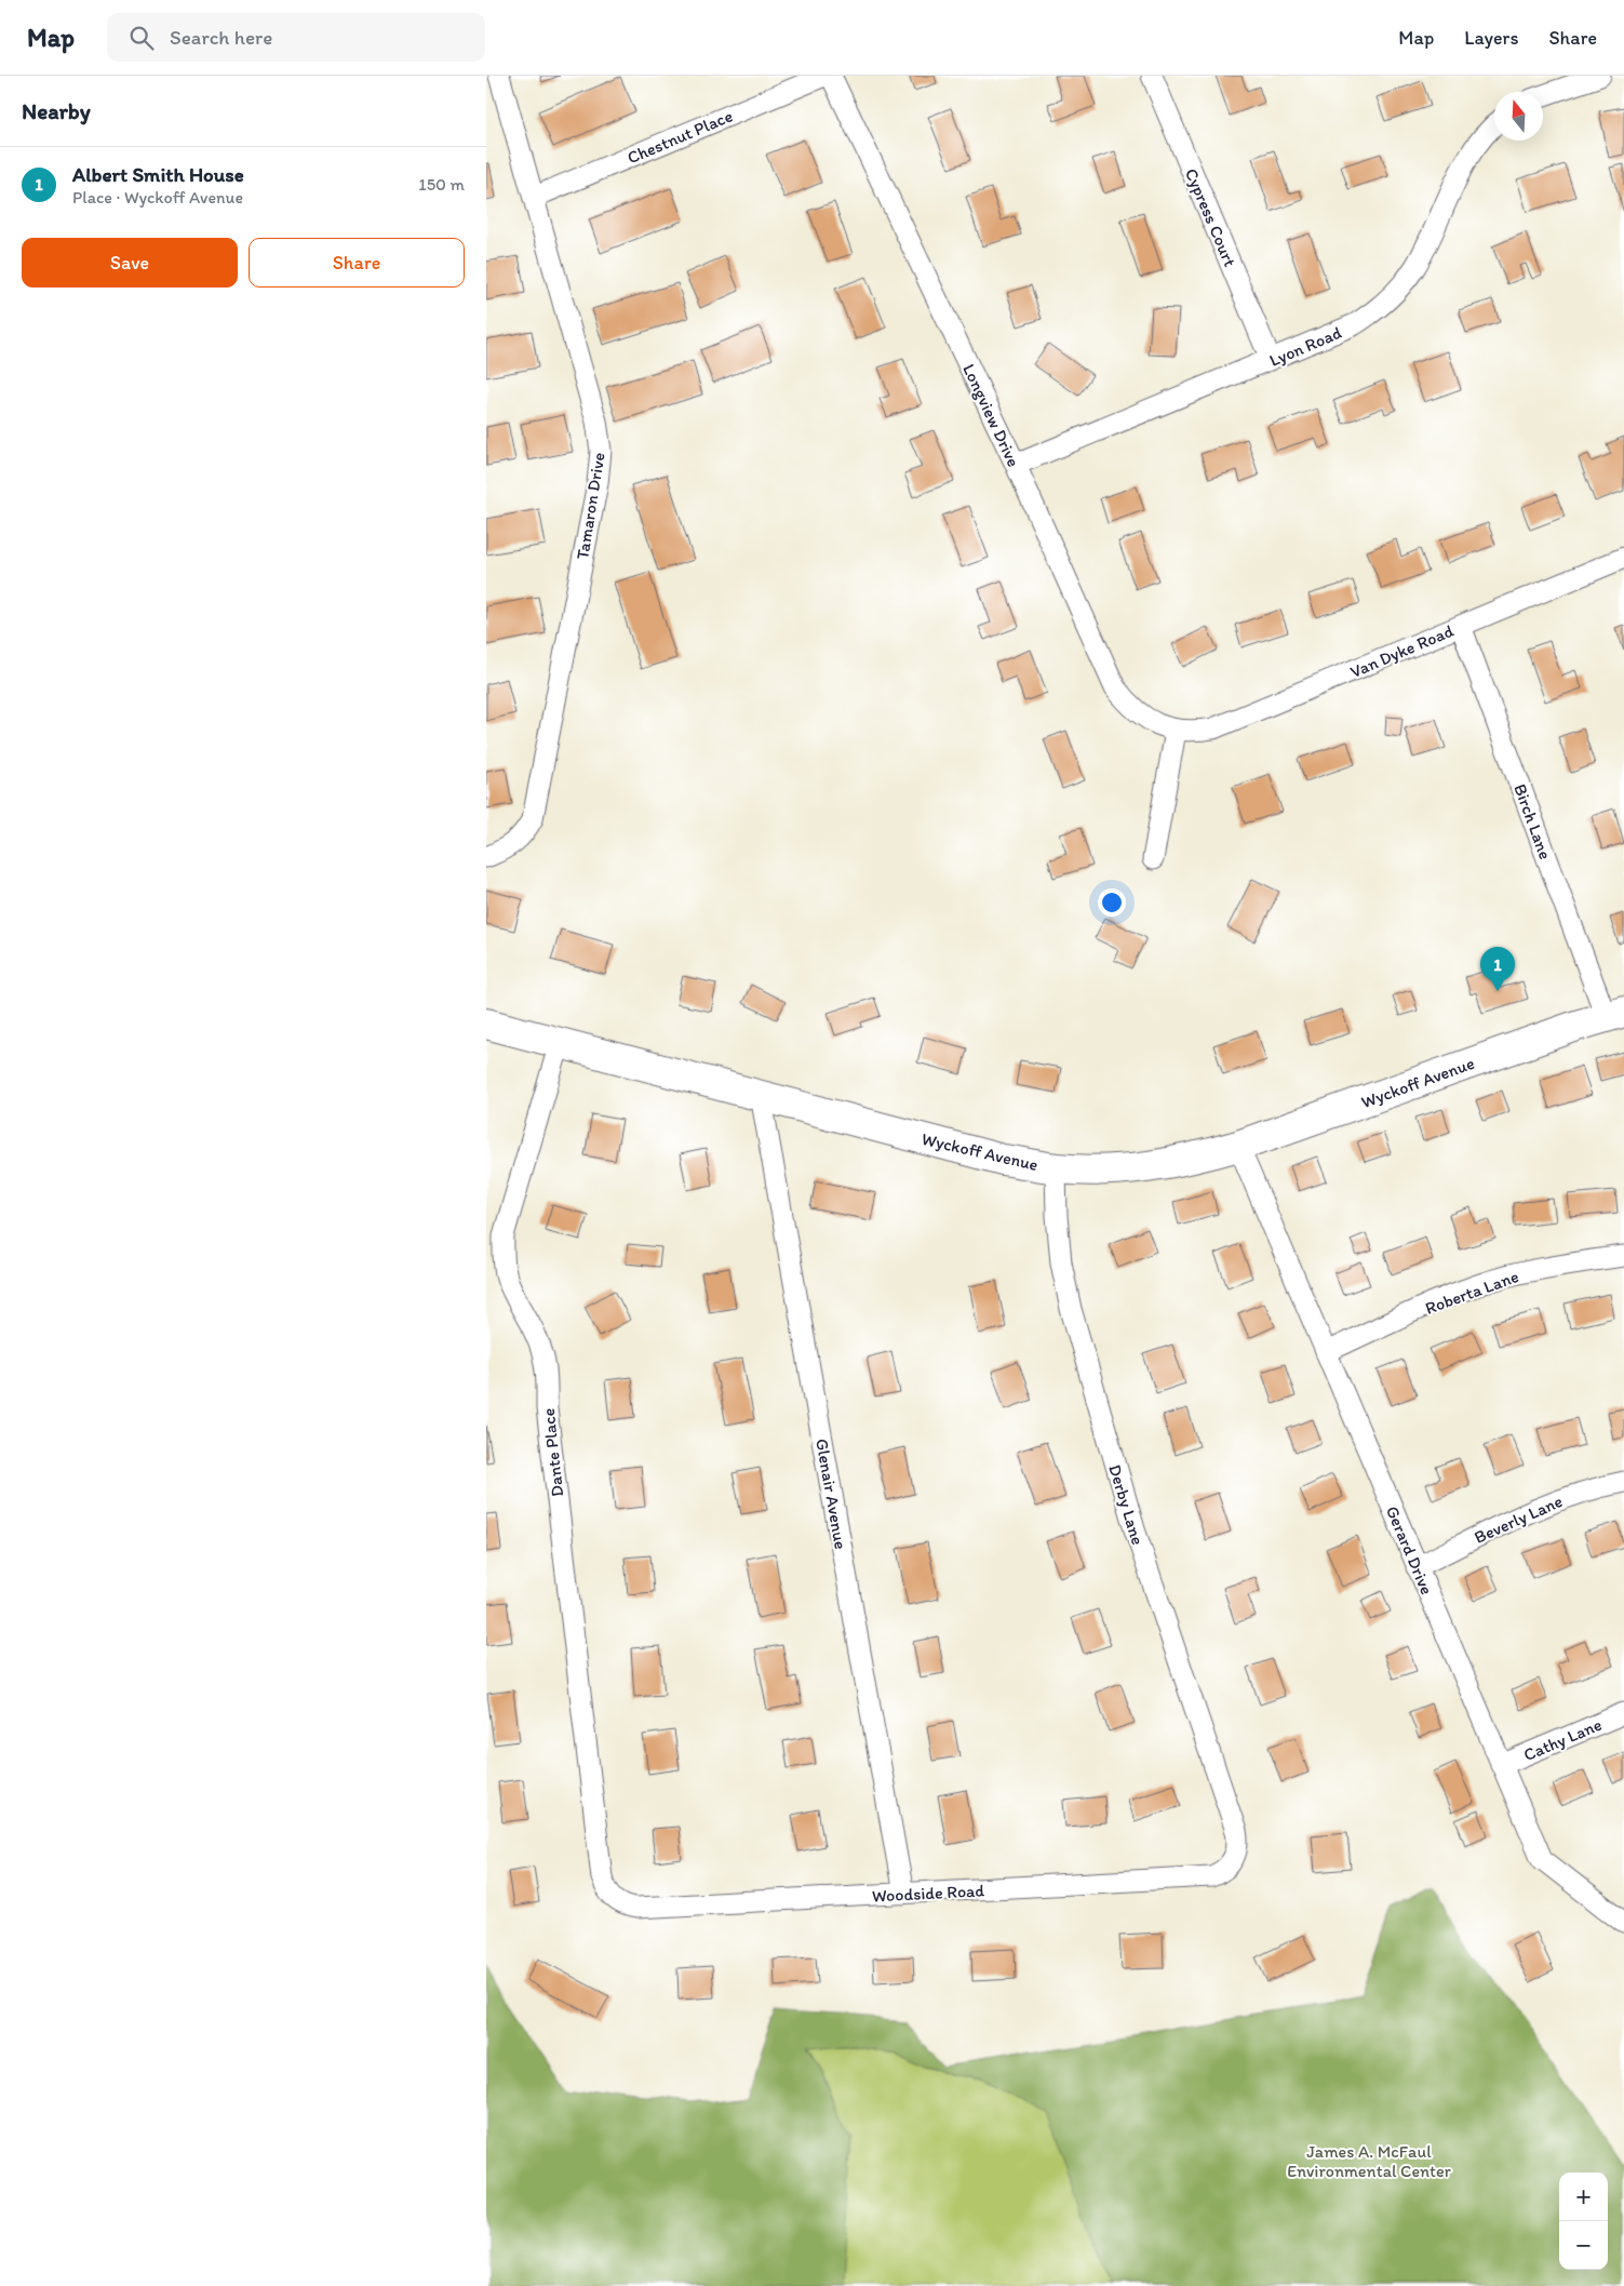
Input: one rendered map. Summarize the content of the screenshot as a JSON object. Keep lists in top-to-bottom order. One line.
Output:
{"streets":{"main road":["Wyckoff Avenue"],"street":["Chestnut Place","Cypress Court","Lyon Road","Longview Drive","Tamaron Drive","Van Dyke Road","Birch Lane","Roberta Lane","Dante Place","Glenair Avenue","Derby Lane","Beverly Lane","Gerard Drive","Cathy Lane","Woodside Road"]},"crossings":[["Chestnut Place","Tamaron Drive"],["Cypress Court","Lyon Road"],["Lyon Road","Longview Drive"],["Longview Drive","Van Dyke Road"],["Van Dyke Road","Birch Lane"],["Birch Lane","Wyckoff Avenue"],["Wyckoff Avenue","Dante Place"],["Wyckoff Avenue","Glenair Avenue"],["Wyckoff Avenue","Derby Lane"],["Wyckoff Avenue","Gerard Drive"],["Roberta Lane","Gerard Drive"],["Dante Place","Woodside Road"],["Glenair Avenue","Woodside Road"],["Derby Lane","Woodside Road"],["Beverly Lane","Gerard Drive"],["Gerard Drive","Cathy Lane"]],"parks":["James A. McFaul Environmental Center"],"north":"top","page":{"header":"Map","search":"Search here","nav":["Map","Layers","Share"],"heading":"Nearby","list":[{"mark":"1","name":"Albert Smith House","note":"Place · Wyckoff Avenue","value":"150 m"}],"buttons":["Save","Share"],"pins":"1","map_buttons":["+","−"]}}
